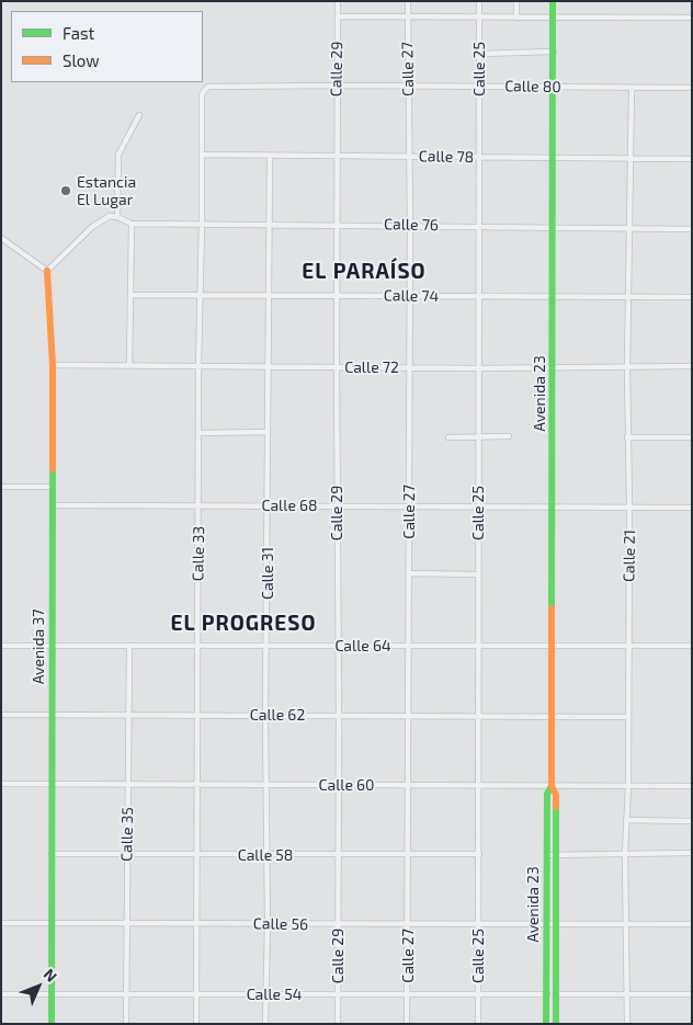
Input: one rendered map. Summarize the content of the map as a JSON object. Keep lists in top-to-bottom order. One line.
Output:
{"streets":{"street":["Calle 29","Calle 27","Calle 25","Calle 80","Calle 78","Calle 76","Calle 74","Calle 72","Avenida 23","Calle 68","Calle 33","Calle 21","Calle 31","Calle 64","Avenida 37","Calle 62","Calle 60","Calle 35","Calle 58","Calle 56","Calle 54"]},"crossings":[["Calle 29","Calle 80"],["Calle 29","Calle 78"],["Calle 29","Calle 76"],["Calle 29","Calle 74"],["Calle 29","Calle 72"],["Calle 29","Calle 68"],["Calle 29","Calle 64"],["Calle 29","Calle 62"],["Calle 29","Calle 60"],["Calle 29","Calle 58"],["Calle 29","Calle 56"],["Calle 29","Calle 54"],["Calle 27","Calle 80"],["Calle 27","Calle 78"],["Calle 27","Calle 76"],["Calle 27","Calle 74"],["Calle 27","Calle 72"],["Calle 27","Calle 68"],["Calle 27","Calle 64"],["Calle 27","Calle 62"],["Calle 27","Calle 60"],["Calle 27","Calle 58"],["Calle 27","Calle 56"],["Calle 27","Calle 54"],["Calle 25","Calle 80"],["Calle 25","Calle 78"],["Calle 25","Calle 76"],["Calle 25","Calle 74"],["Calle 25","Calle 72"],["Calle 25","Calle 68"],["Calle 25","Calle 64"],["Calle 25","Calle 62"],["Calle 25","Calle 60"],["Calle 25","Calle 58"],["Calle 25","Calle 56"],["Calle 25","Calle 54"],["Calle 80","Avenida 23"],["Calle 80","Calle 33"],["Calle 80","Calle 21"],["Calle 78","Avenida 23"],["Calle 78","Calle 33"],["Calle 78","Calle 21"],["Calle 78","Calle 31"],["Calle 76","Avenida 23"],["Calle 76","Calle 33"],["Calle 76","Calle 21"],["Calle 76","Calle 31"],["Calle 74","Avenida 23"],["Calle 74","Calle 33"],["Calle 74","Calle 21"],["Calle 74","Calle 31"],["Calle 72","Avenida 23"],["Calle 72","Calle 33"],["Calle 72","Calle 21"],["Calle 72","Calle 31"],["Calle 72","Avenida 37"],["Avenida 23","Calle 68"],["Avenida 23","Calle 64"],["Avenida 23","Calle 62"],["Avenida 23","Calle 60"],["Avenida 23","Calle 56"],["Avenida 23","Calle 54"],["Calle 68","Calle 33"],["Calle 68","Calle 21"],["Calle 68","Calle 31"],["Calle 68","Avenida 37"],["Calle 33","Calle 64"],["Calle 33","Calle 62"],["Calle 33","Calle 60"],["Calle 33","Calle 58"],["Calle 33","Calle 56"],["Calle 33","Calle 54"],["Calle 21","Calle 64"],["Calle 21","Calle 62"],["Calle 21","Calle 60"],["Calle 21","Calle 56"],["Calle 31","Calle 64"],["Calle 31","Calle 62"],["Calle 31","Calle 60"],["Calle 31","Calle 58"],["Calle 31","Calle 56"],["Calle 31","Calle 54"],["Calle 64","Avenida 37"],["Calle 64","Calle 35"],["Avenida 37","Calle 62"],["Avenida 37","Calle 60"],["Avenida 37","Calle 58"],["Avenida 37","Calle 56"],["Avenida 37","Calle 54"],["Calle 62","Calle 35"],["Calle 60","Calle 35"],["Calle 35","Calle 58"],["Calle 35","Calle 56"],["Calle 35","Calle 54"]],"districts":["EL PARAÍSO","EL PROGRESO"],"places":["Estancia El Lugar"],"legend":["Fast","Slow"],"north":"top right"}
